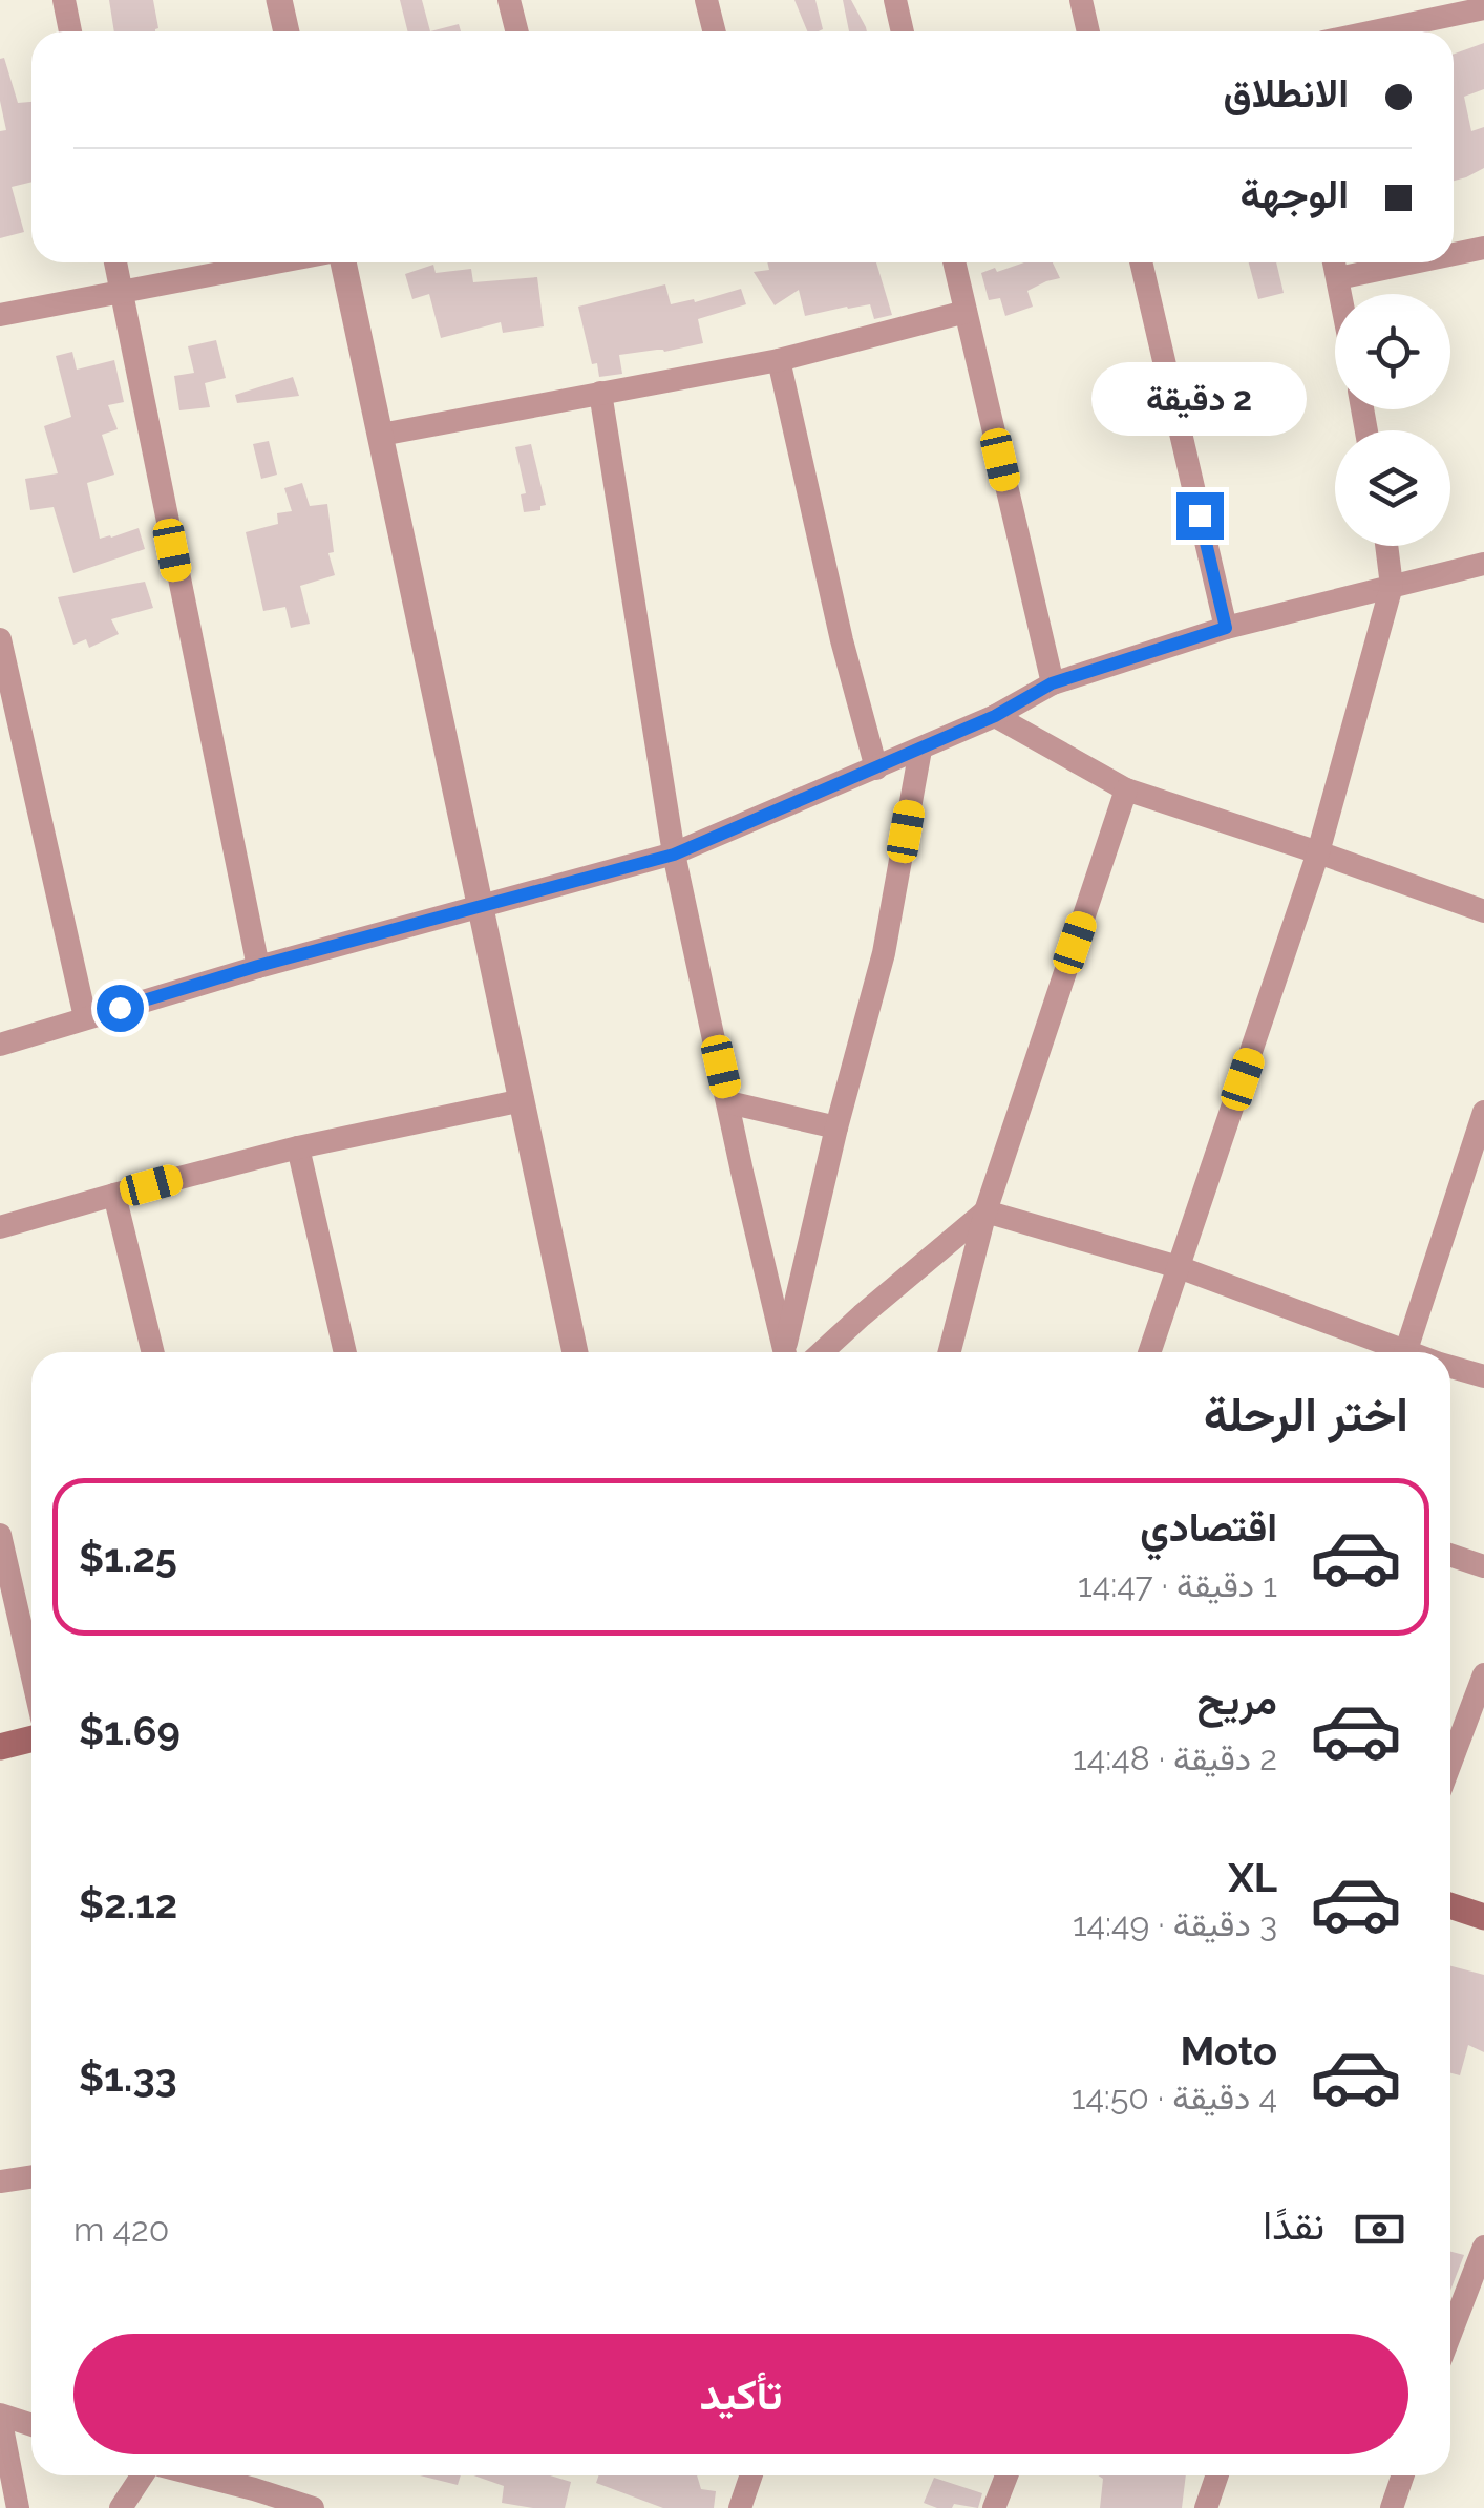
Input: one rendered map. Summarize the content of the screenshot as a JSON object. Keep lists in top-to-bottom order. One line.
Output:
{"page":{"banner":["الانطلاق","الوجهة"],"bubble":"2 دقيقة","heading":"اختر الرحلة","list":[{"name":"اقتصادي","note":"1 دقيقة · 14:47","value":"$1.25"},{"name":"مريح","note":"2 دقيقة · 14:48","value":"$1.69"},{"name":"XL","note":"3 دقيقة · 14:49","value":"$2.12"},{"name":"Moto","note":"4 دقيقة · 14:50","value":"$1.33"}],"pay":["نقدًا","420 m"],"buttons":"تأكيد"}}
